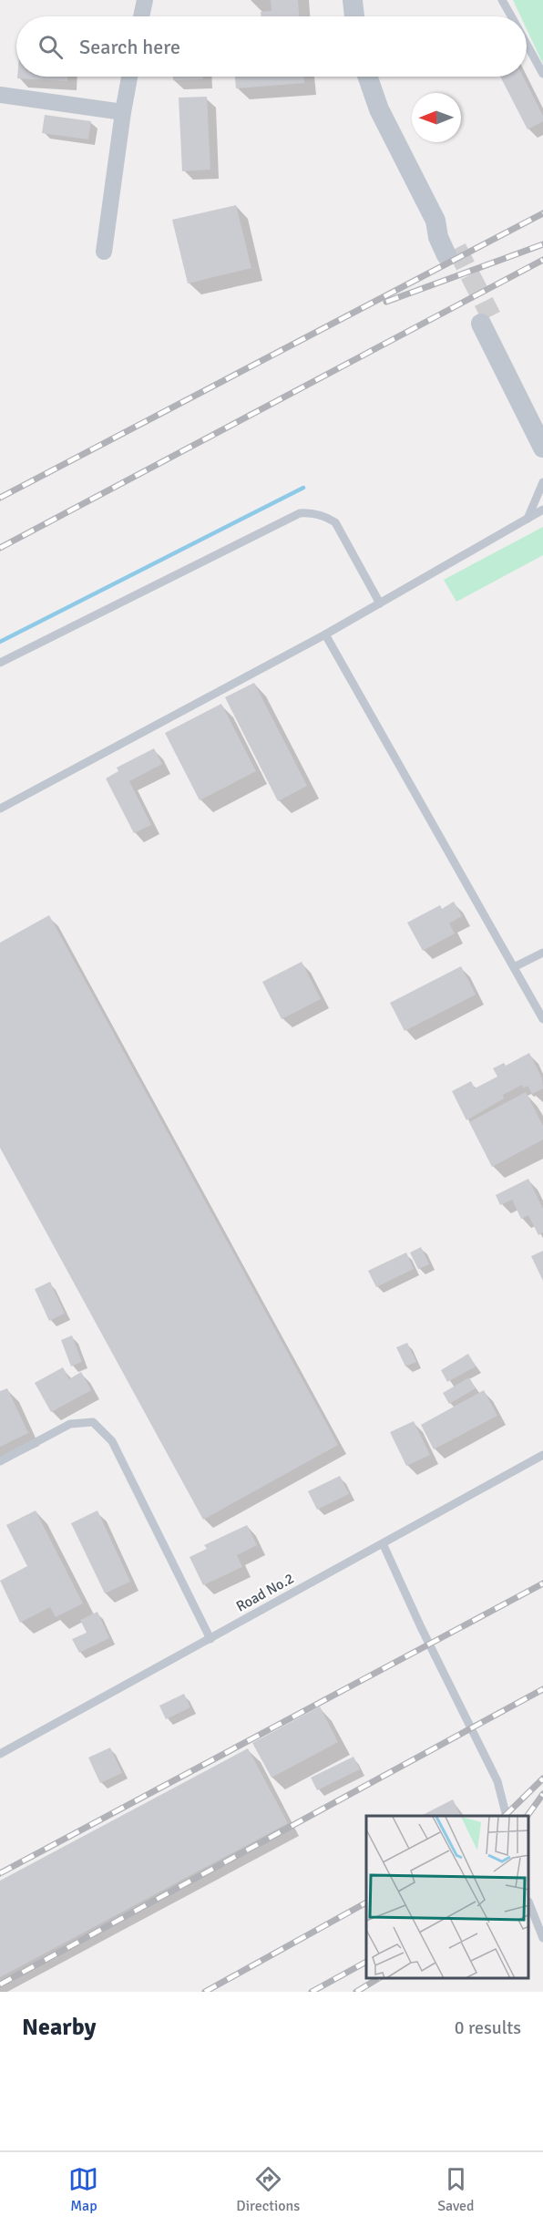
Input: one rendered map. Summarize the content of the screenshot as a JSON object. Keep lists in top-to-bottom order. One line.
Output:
{"streets":{"lane":["Road No.2"]},"north":"left","page":{"search":"Search here","heading":["Nearby","0 results"],"nav":["Map","Directions","Saved"]}}
